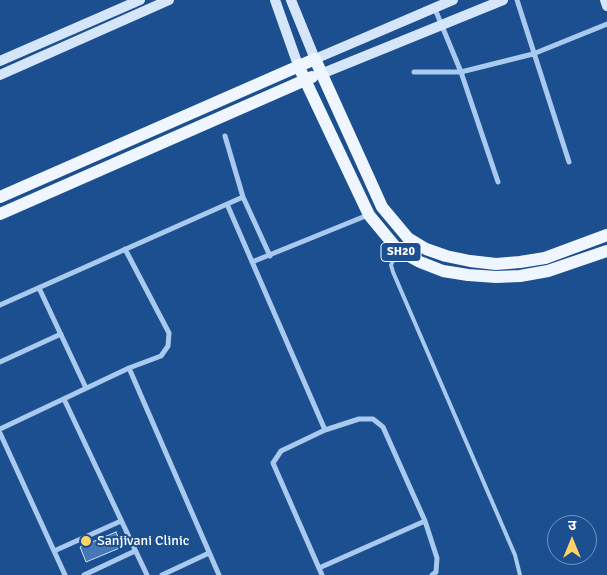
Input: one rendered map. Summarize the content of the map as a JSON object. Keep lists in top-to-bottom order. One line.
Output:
{"streets":{"main road":["SH20"]},"places":["Sanjivani Clinic"],"north":"top"}
